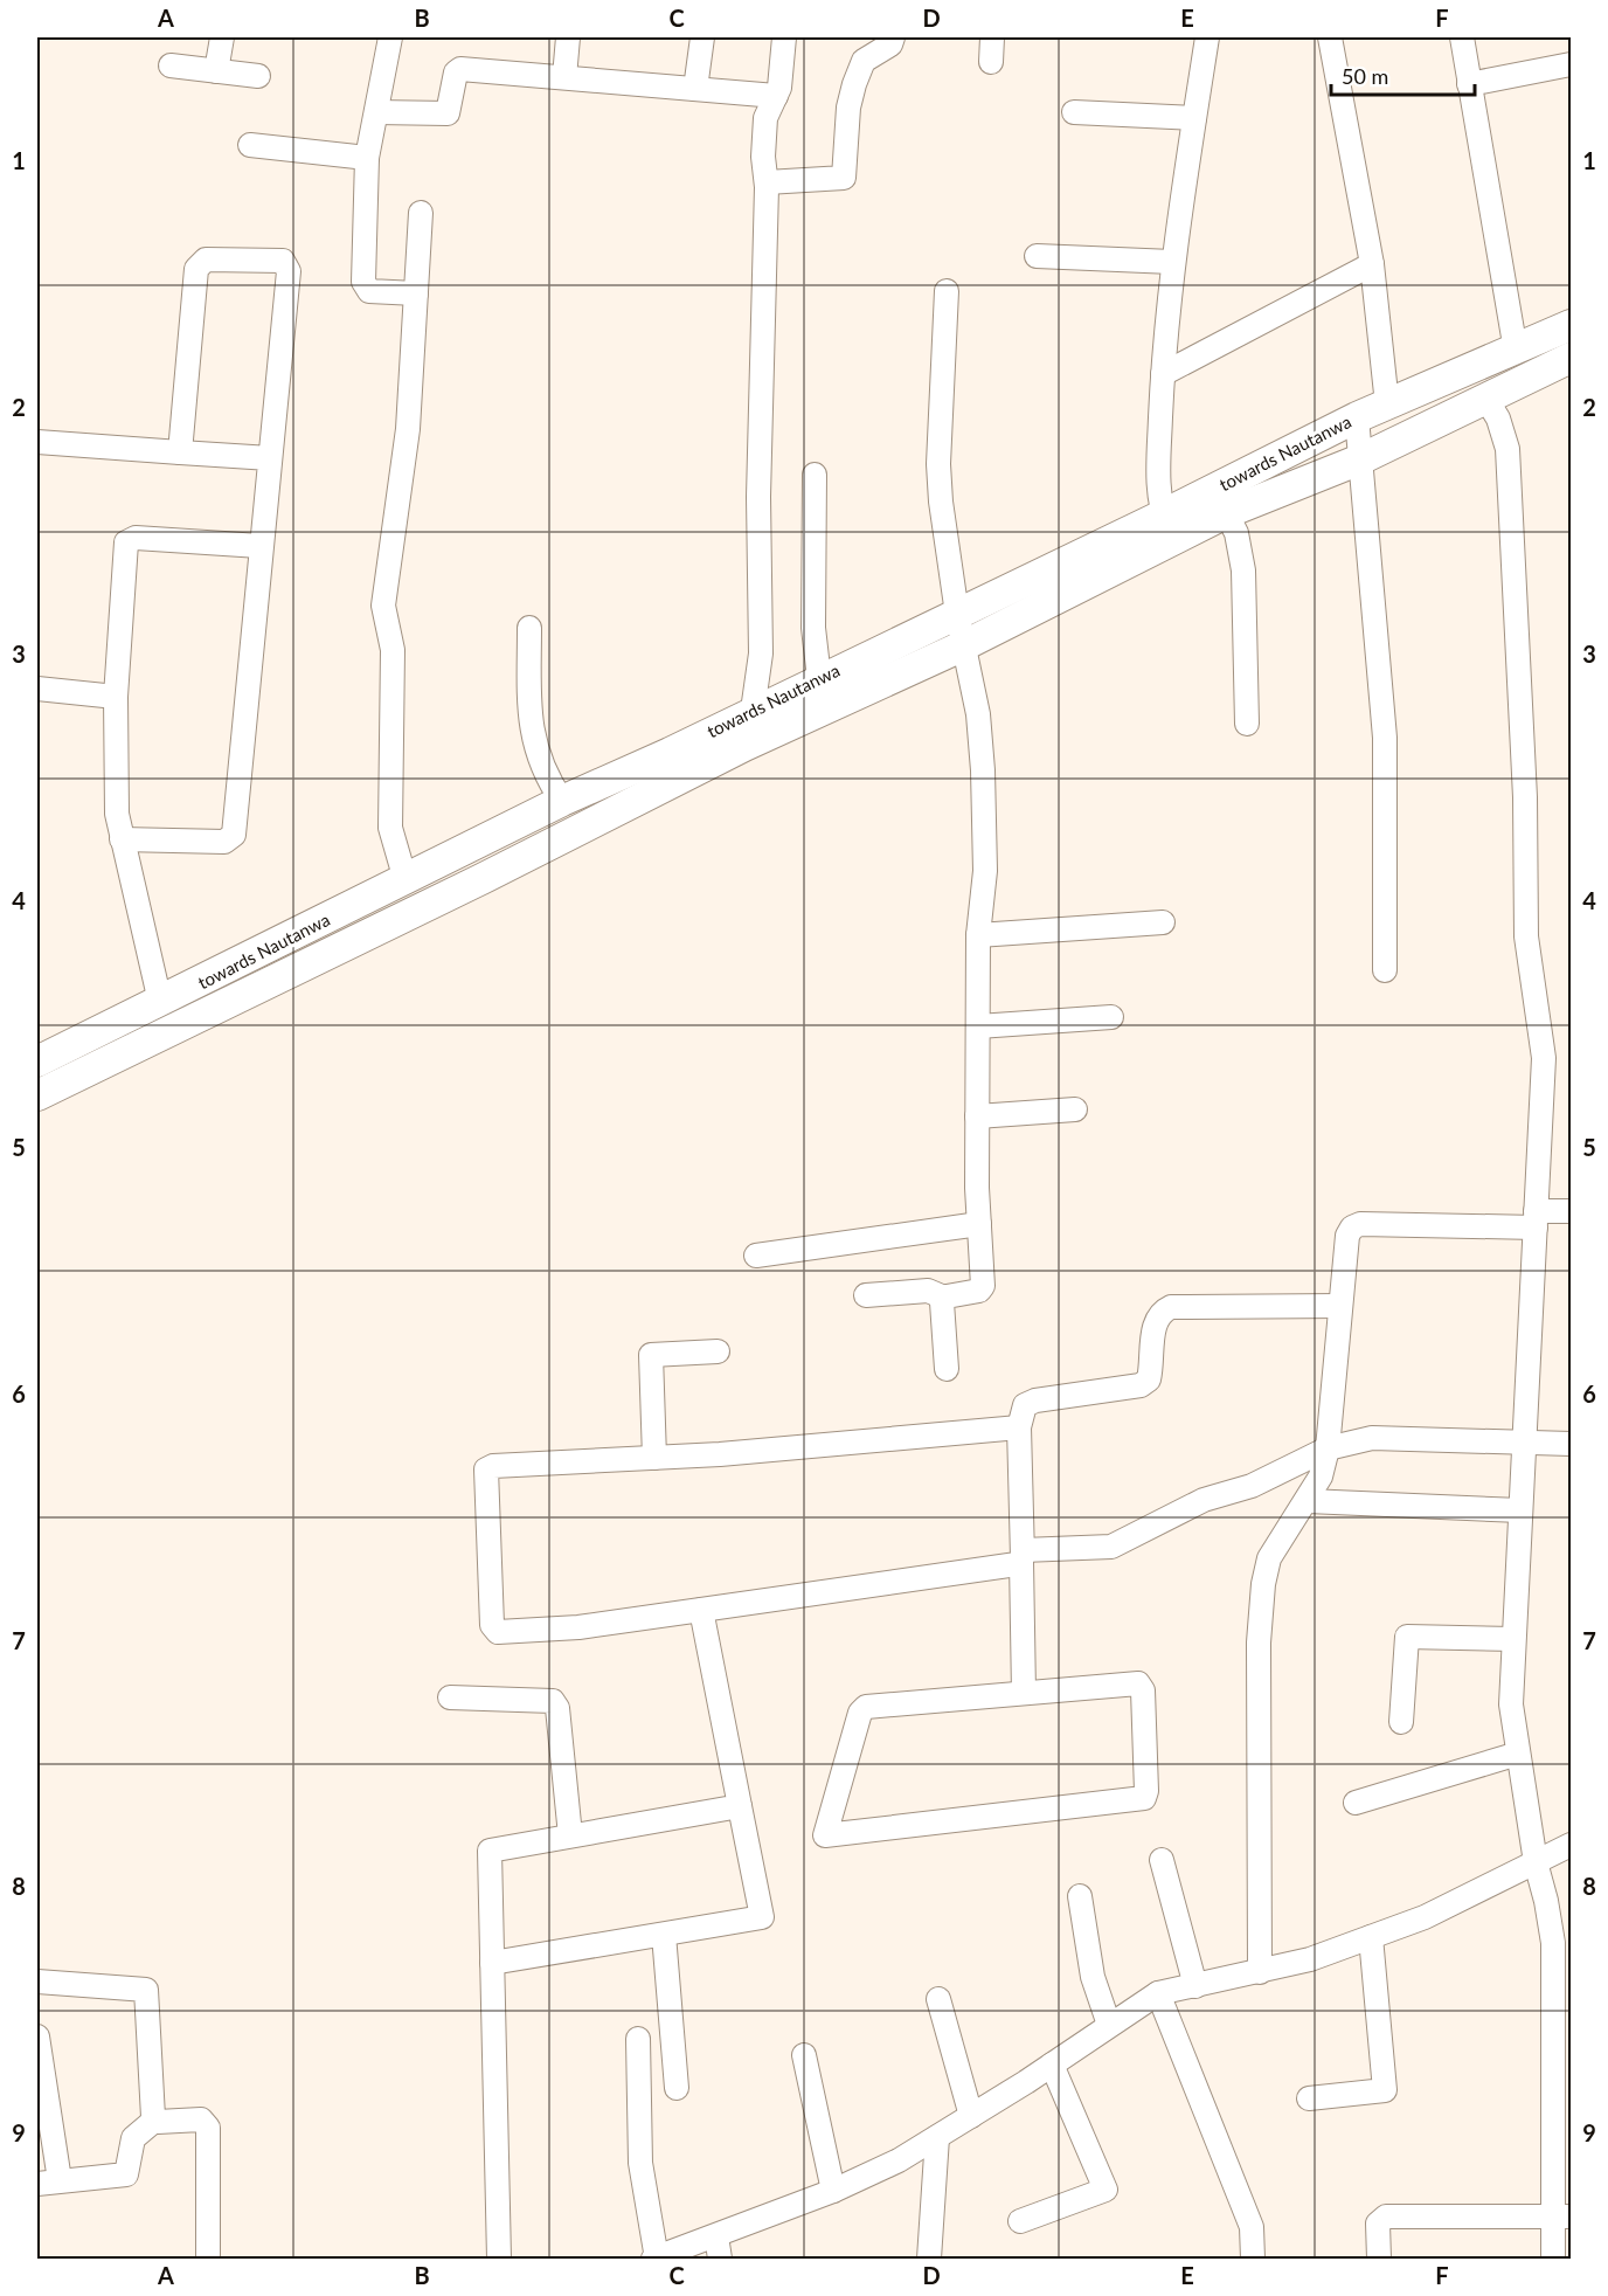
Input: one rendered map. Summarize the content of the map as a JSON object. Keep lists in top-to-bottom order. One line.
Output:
{"streets":{"main road":["towards Nautanwa"]},"scale_bar":"50 m","grid":{"columns":["A","B","C","D","E","F"],"rows":["1","2","3","4","5","6","7","8","9"]}}
